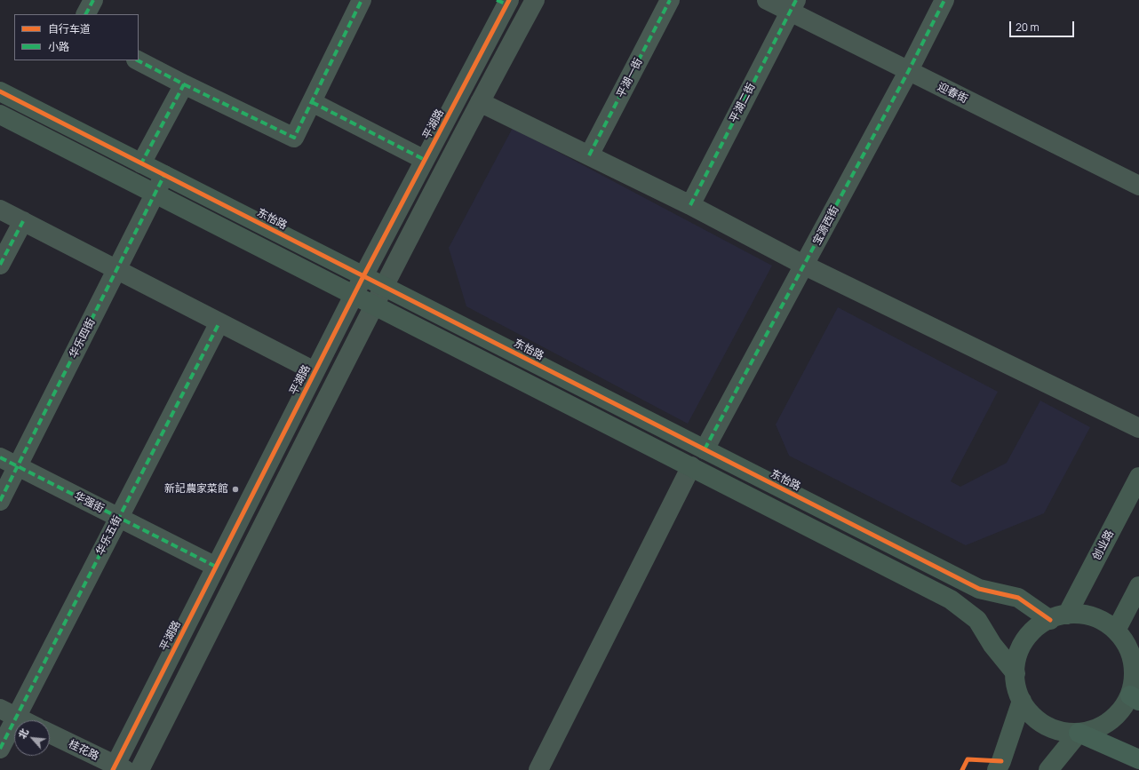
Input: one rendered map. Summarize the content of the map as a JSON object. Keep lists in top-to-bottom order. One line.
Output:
{"streets":{"street":["平湖一街","迎春街","平湖二街","平湖路","东怡路","宝源西街","华乐四街","华强街","华乐五街","创业路","桂花路"]},"crossings":[["迎春街","平湖二街"],["迎春街","宝源西街"],["平湖路","东怡路"],["平湖路","华强街"],["平湖路","桂花路"],["东怡路","宝源西街"],["东怡路","华乐四街"],["东怡路","创业路"],["华乐四街","华强街"],["华强街","华乐五街"]],"places":["新記農家菜館"],"legend":["自行车道","小路"],"scale_bar":"20 m","north":"top left"}
